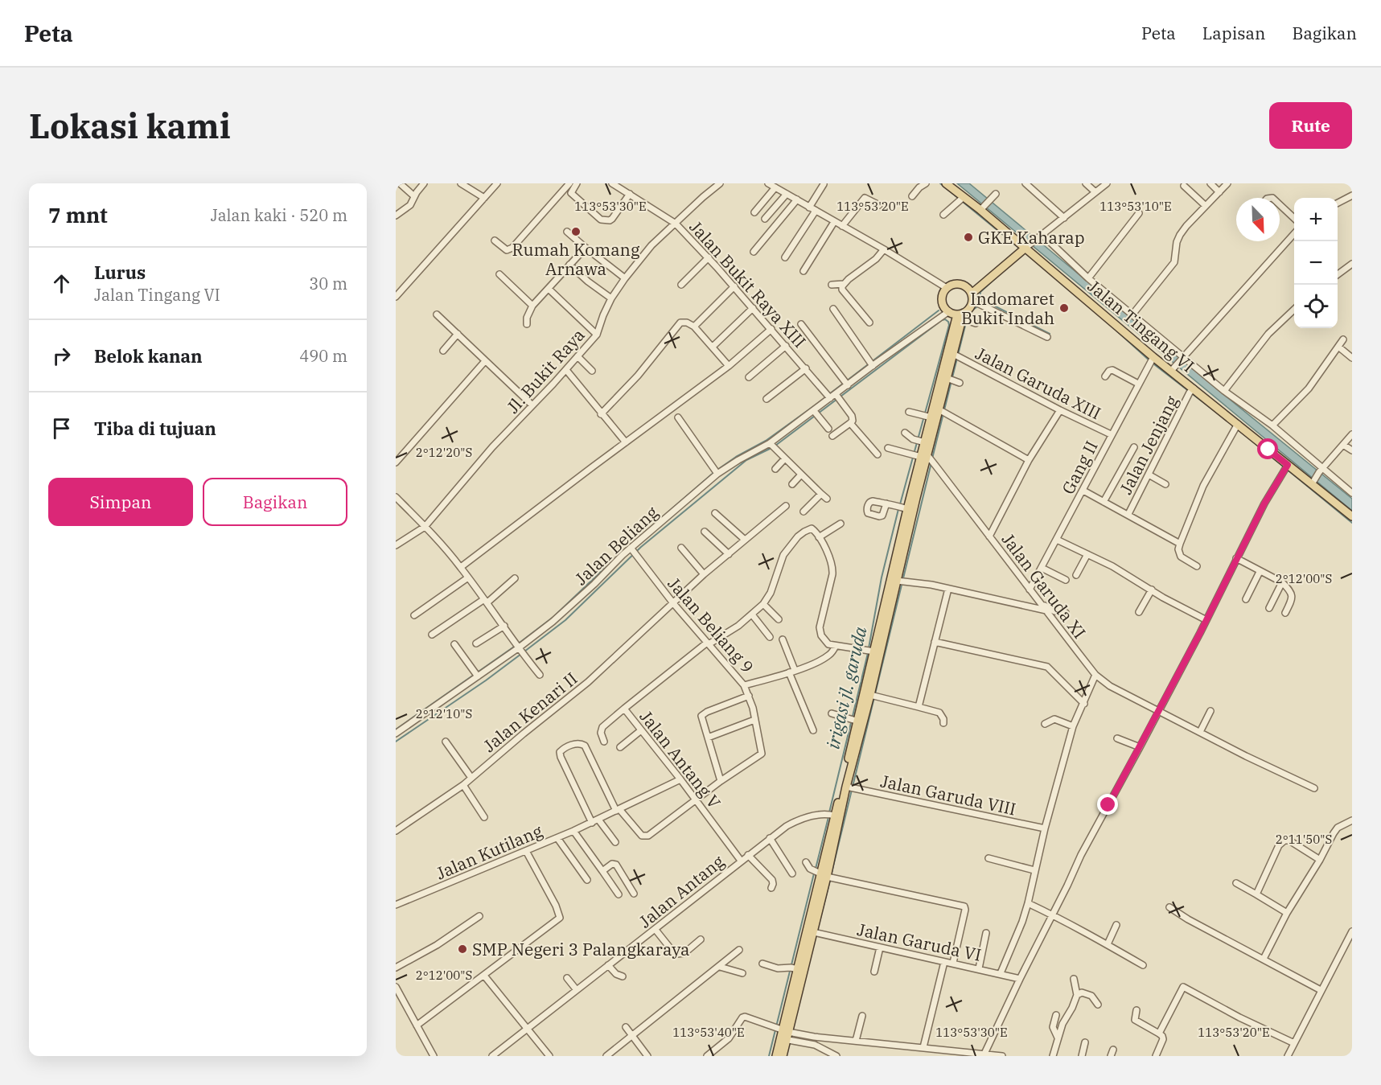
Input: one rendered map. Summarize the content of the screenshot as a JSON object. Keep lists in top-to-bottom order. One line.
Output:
{"streets":{"main road":["Jalan Tingang VI"],"street":["Jalan Bukit Raya XIII","Jl. Bukit Raya","Jalan Garuda XIII","Jalan Jenjang","Gang II","Jalan Beliang","Jalan Garuda XI","Jalan Beliang 9","Jalan Kenari II","Jalan Antang V","Jalan Garuda VIII","Jalan Kutilang","Jalan Antang","Jalan Garuda VI"]},"crossings":[["Jalan Bukit Raya XIII","Jl. Bukit Raya"],["Jalan Bukit Raya XIII","Jalan Beliang"],["Jalan Tingang VI","Jalan Jenjang"],["Jalan Tingang VI","Gang II"],["Jalan Garuda XIII","Gang II"],["Gang II","Jalan Garuda XI"],["Jalan Beliang","Jalan Beliang 9"],["Jalan Beliang 9","Jalan Kenari II"],["Jalan Antang V","Jalan Kutilang"],["Jalan Antang V","Jalan Antang"]],"water":["irigasi jl. garuda"],"places":["Rumah Komang Arnawa","GKE Kaharap","Indomaret Bukit Indah","SMP Negeri 3 Palangkaraya"],"north":"bottom right","page":{"header":"Peta","nav":["Peta","Lapisan","Bagikan"],"buttons":["Rute",["Simpan","Bagikan"]],"title":"Lokasi kami","heading":["7 mnt","Jalan kaki · 520 m"],"map_buttons":["+","−"],"list":[["Lurus","Jalan Tingang VI","30 m"],["Belok kanan","490 m"],"Tiba di tujuan"]},"coordinates":["113°53'30\"E","113°53'20\"E","113°53'10\"E","2°12'20\"S","2°12'00\"S","2°12'10\"S","2°11'50\"S","113°53'40\"E"]}
